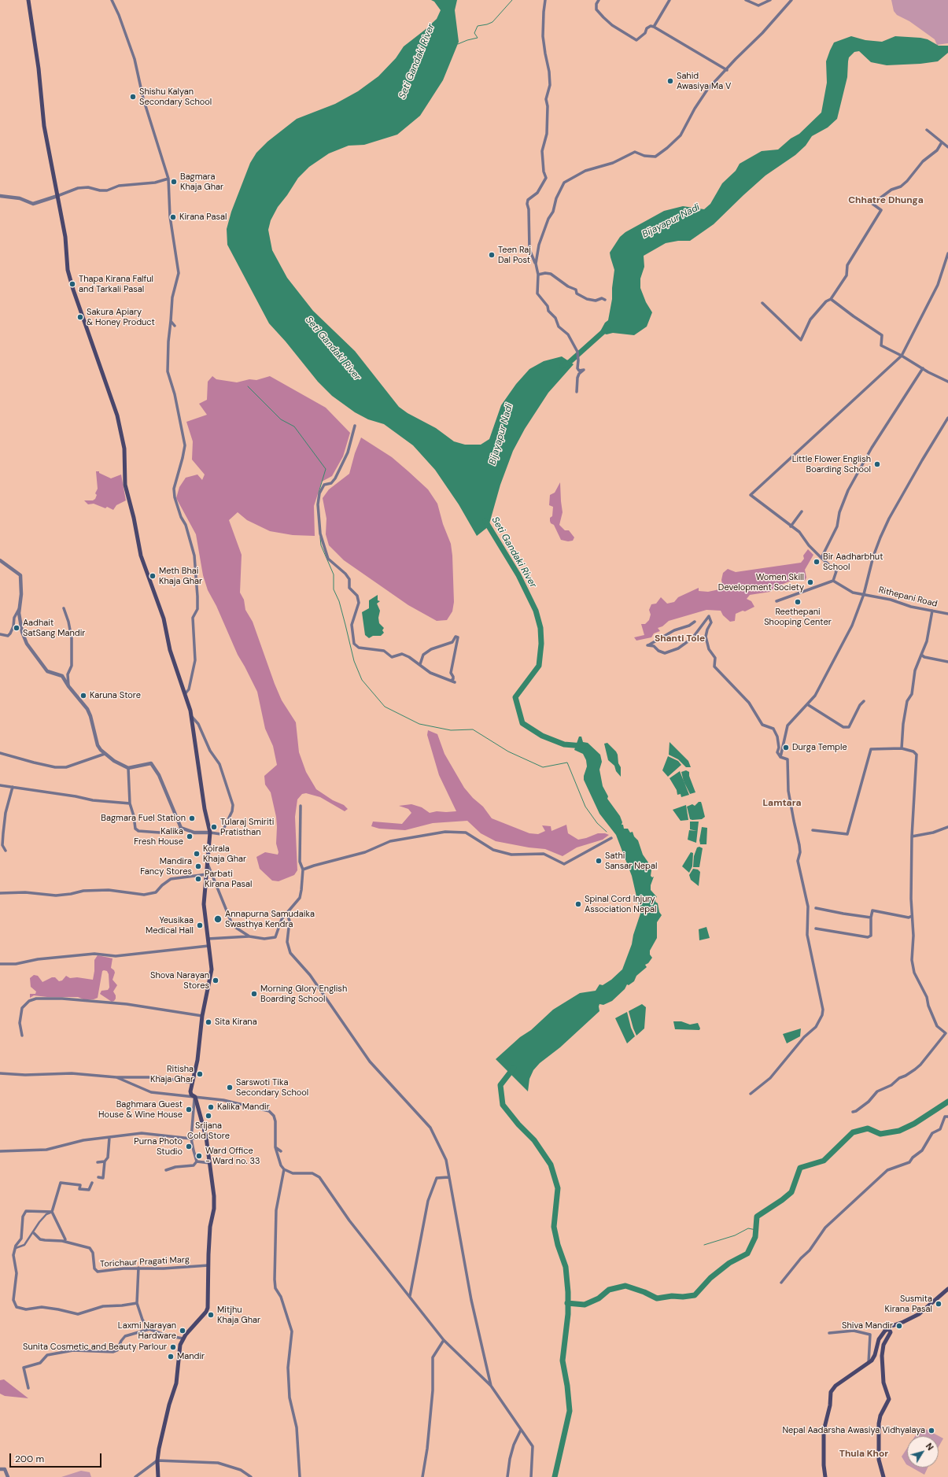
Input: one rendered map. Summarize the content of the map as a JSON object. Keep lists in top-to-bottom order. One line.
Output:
{"streets":{"street":["Rithepani Road","Torichaur Pragati Marg"]},"districts":["Chhatre Dhunga","Shanti Tole","Lamtara","Thula Khor"],"water":["Seti Gandaki River","Bijayapur Nadi"],"places":["Sahid Awasiya Ma V","Shishu Kalyan Secondary School","Bagmara Khaja Ghar","Kirana Pasal","Teen Raj Dal Post","Thapa Kirana Falful and Tarkali Pasal","Sakura Apiary & Honey Product","Little Flower English Boarding School","Bir Aadharbhut School","Meth Bhai Khaja Ghar","Women Skill Development Society","Reethepani Shooping Center","Aadhait SatSang Mandir","Karuna Store","Durga Temple","Bagmara Fuel Station","Tularaj Smiriti Pratisthan","Kalika Fresh House","Koirala Khaja Ghar","Sathi Sansar Nepal","Mandira Fancy Stores","Parbati Kirana Pasal","Spinal Cord Injury Association Nepal","Annapurna Samudaika Swasthya Kendra","Yeusikaa Medical Hall","Shova Narayan Stores","Morning Glory English Boarding School","Sita Kirana","Ritisha Khaja Ghar","Sarswoti Tika Secondary School","Kalika Mandir","Baghmara Guest House & Wine House","Srijana Cold Store","Purna Photo Studio","Ward Office - Ward no. 33","Susmita Kirana Pasal","Mitjhu Khaja Ghar","Shiva Mandir","Laxmi Narayan Hardware","Sunita Cosmetic and Beauty Parlour","Mandir","Nepal Aadarsha Awasiya Vidhyalaya"],"scale_bar":"200 m","north":"top right"}
